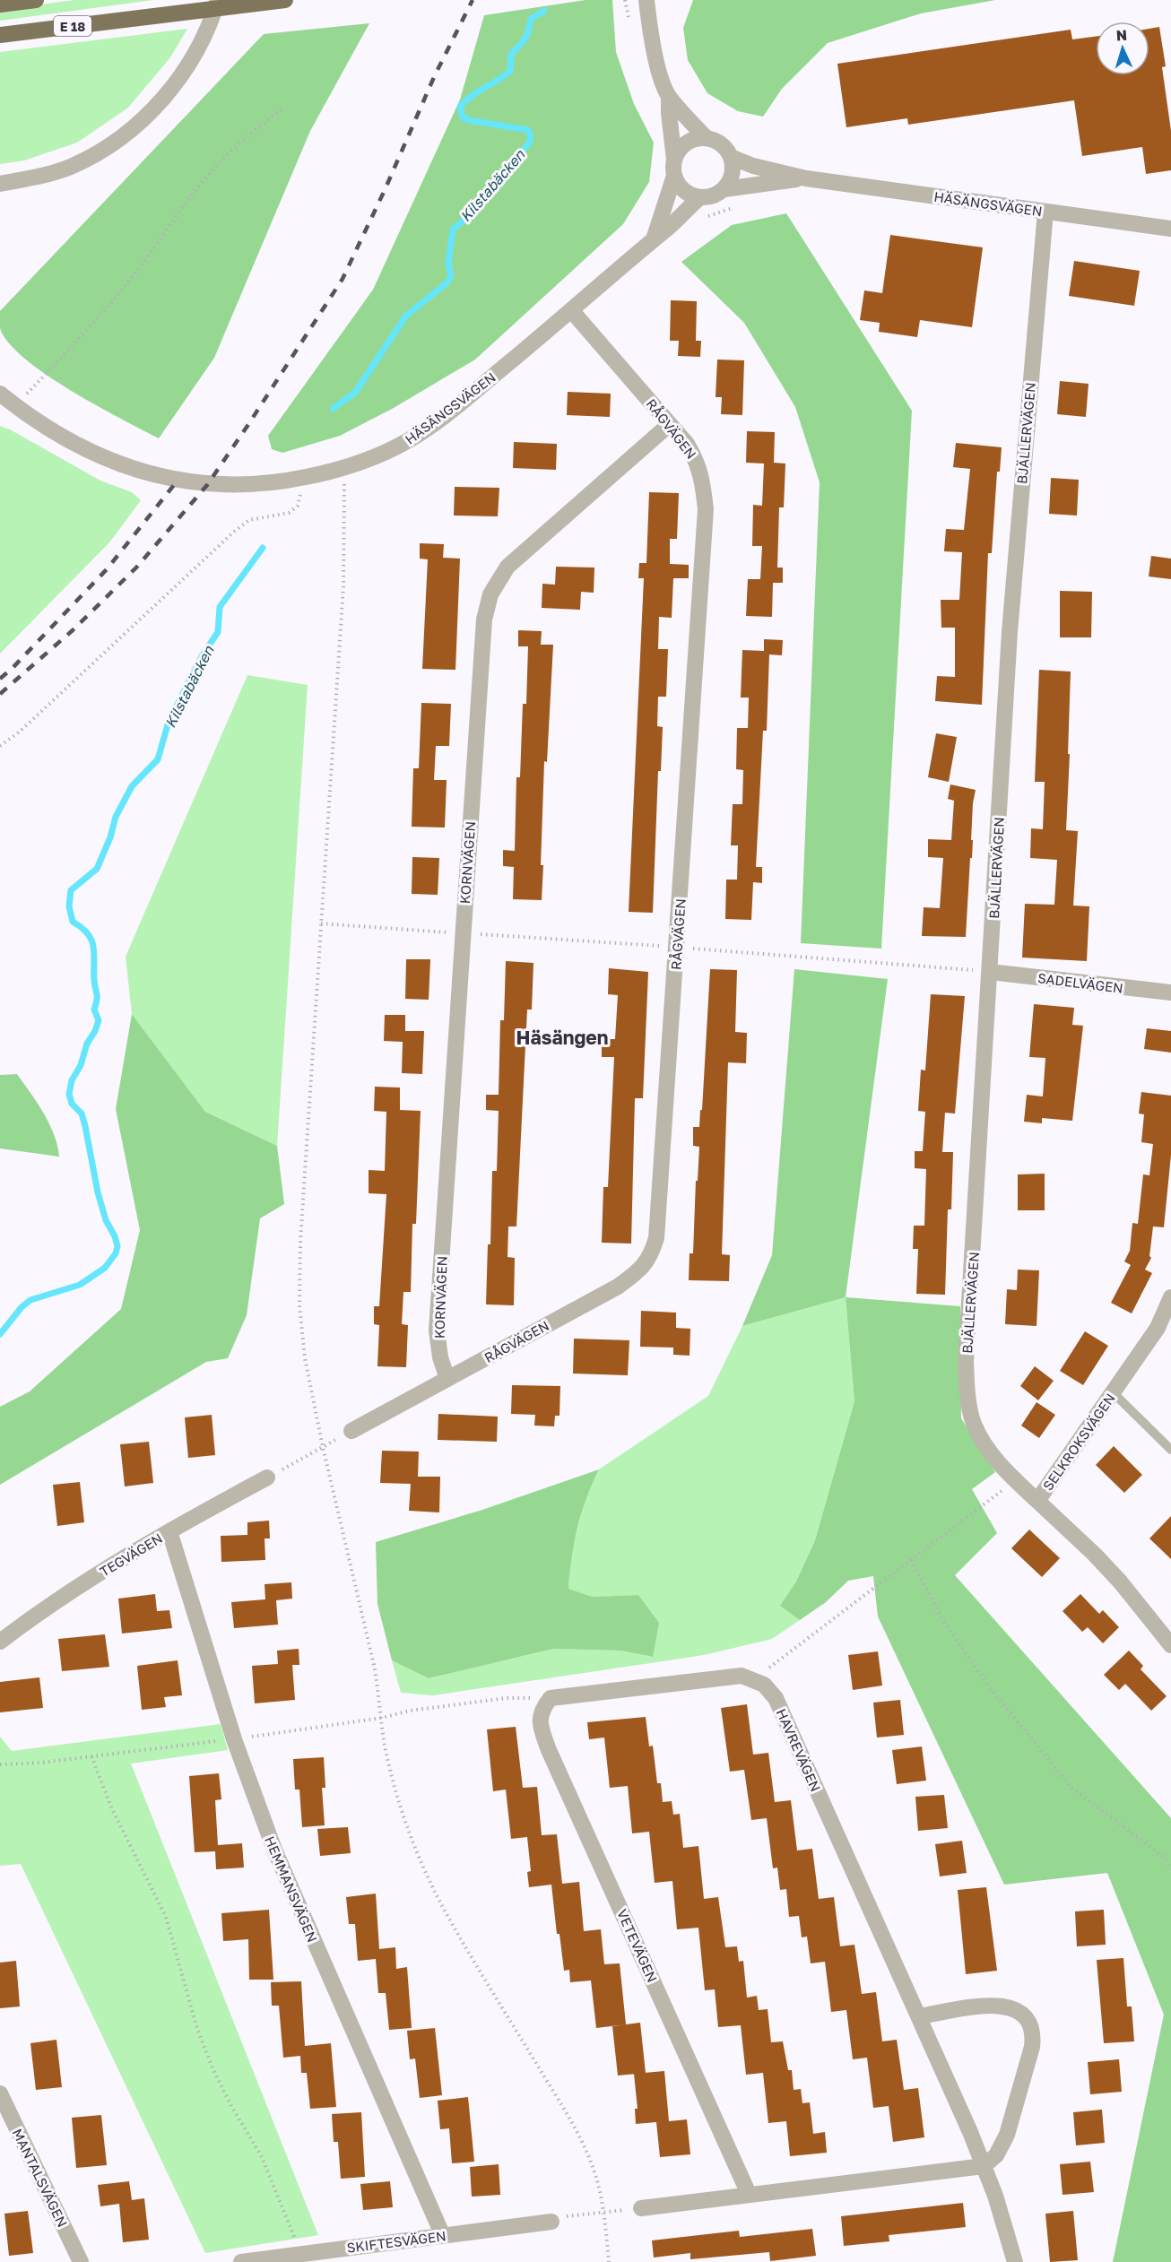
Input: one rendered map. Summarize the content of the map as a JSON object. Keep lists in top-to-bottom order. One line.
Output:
{"streets":{"highway":["E 18"],"street":["HÄSÄNGSVÄGEN","RÅGVÄGEN","BJÄLLERVÄGEN","KORNVÄGEN","SADELVÄGEN","SELKROKSVÄGEN","TEGVÄGEN","HAVREVÄGEN","HEMMANSVÄGEN","VETEVÄGEN","MANTALSVÄGEN","SKIFTESVÄGEN"]},"crossings":[["HÄSÄNGSVÄGEN","RÅGVÄGEN"],["HÄSÄNGSVÄGEN","BJÄLLERVÄGEN"],["RÅGVÄGEN","KORNVÄGEN"],["BJÄLLERVÄGEN","SADELVÄGEN"],["BJÄLLERVÄGEN","SELKROKSVÄGEN"],["TEGVÄGEN","HEMMANSVÄGEN"],["HAVREVÄGEN","VETEVÄGEN"],["HEMMANSVÄGEN","SKIFTESVÄGEN"]],"districts":["Häsängen"],"water":["Kilstabäcken"],"north":"top"}
